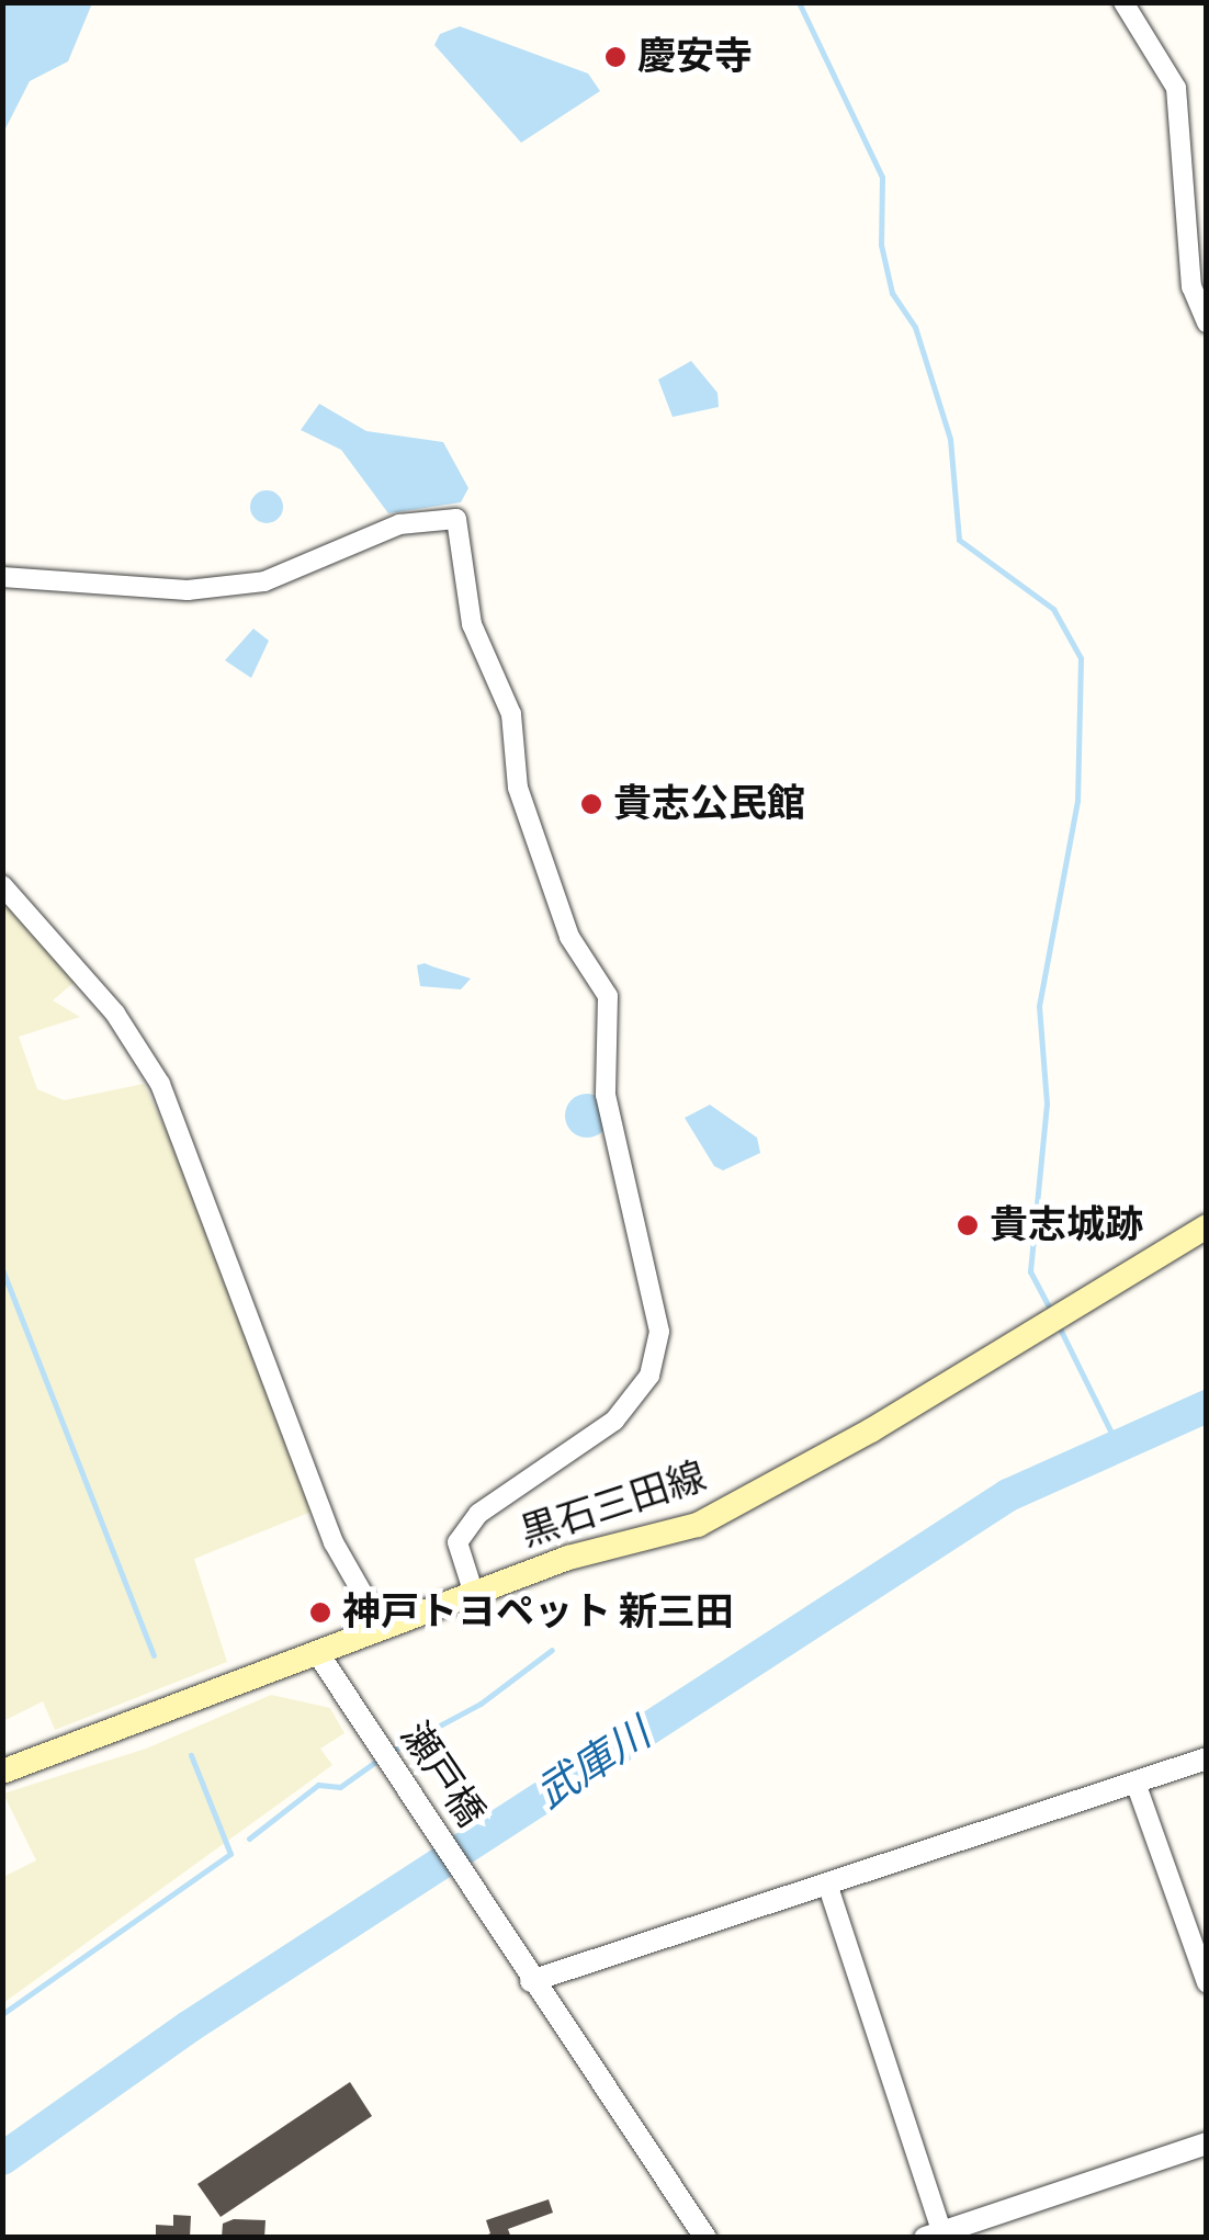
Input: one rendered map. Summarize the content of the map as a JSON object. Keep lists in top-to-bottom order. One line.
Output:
{"streets":{"main road":["黒石三田線"],"street":["瀬戸橋"]},"crossings":[["黒石三田線","瀬戸橋"]],"water":["武庫川"],"places":["慶安寺","貴志公民館","貴志城跡","神戸トヨペット 新三田"]}
